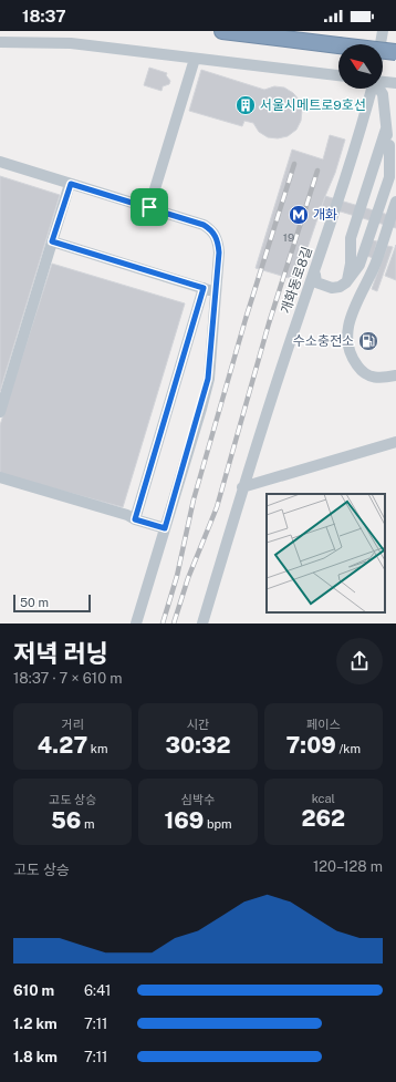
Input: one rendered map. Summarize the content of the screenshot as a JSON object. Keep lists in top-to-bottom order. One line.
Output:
{"streets":{"street":["개화동로8길"]},"places":{"building":["서울시메트로9호선"],"metro station":["개화"],"fuel station":["수소충전소"]},"house_numbers":["19"],"scale_bar":"50 m","north":"top left","page":{"status":"18:37","scale":"50 m","heading":["저녁 러닝","18:37 · 7 × 610 m"],"stats":[["거리","4.27 km"],["시간","30:32"],["페이스","7:09 /km"],["고도 상승","56 m"],["심박수","169 bpm"],["kcal","262"]],"chart":["고도 상승","120–128 m"],"list":[{"name":"610 m","note":"6:41"},{"name":"1.2 km","note":"7:11"},{"name":"1.8 km","note":"7:11"}]}}
